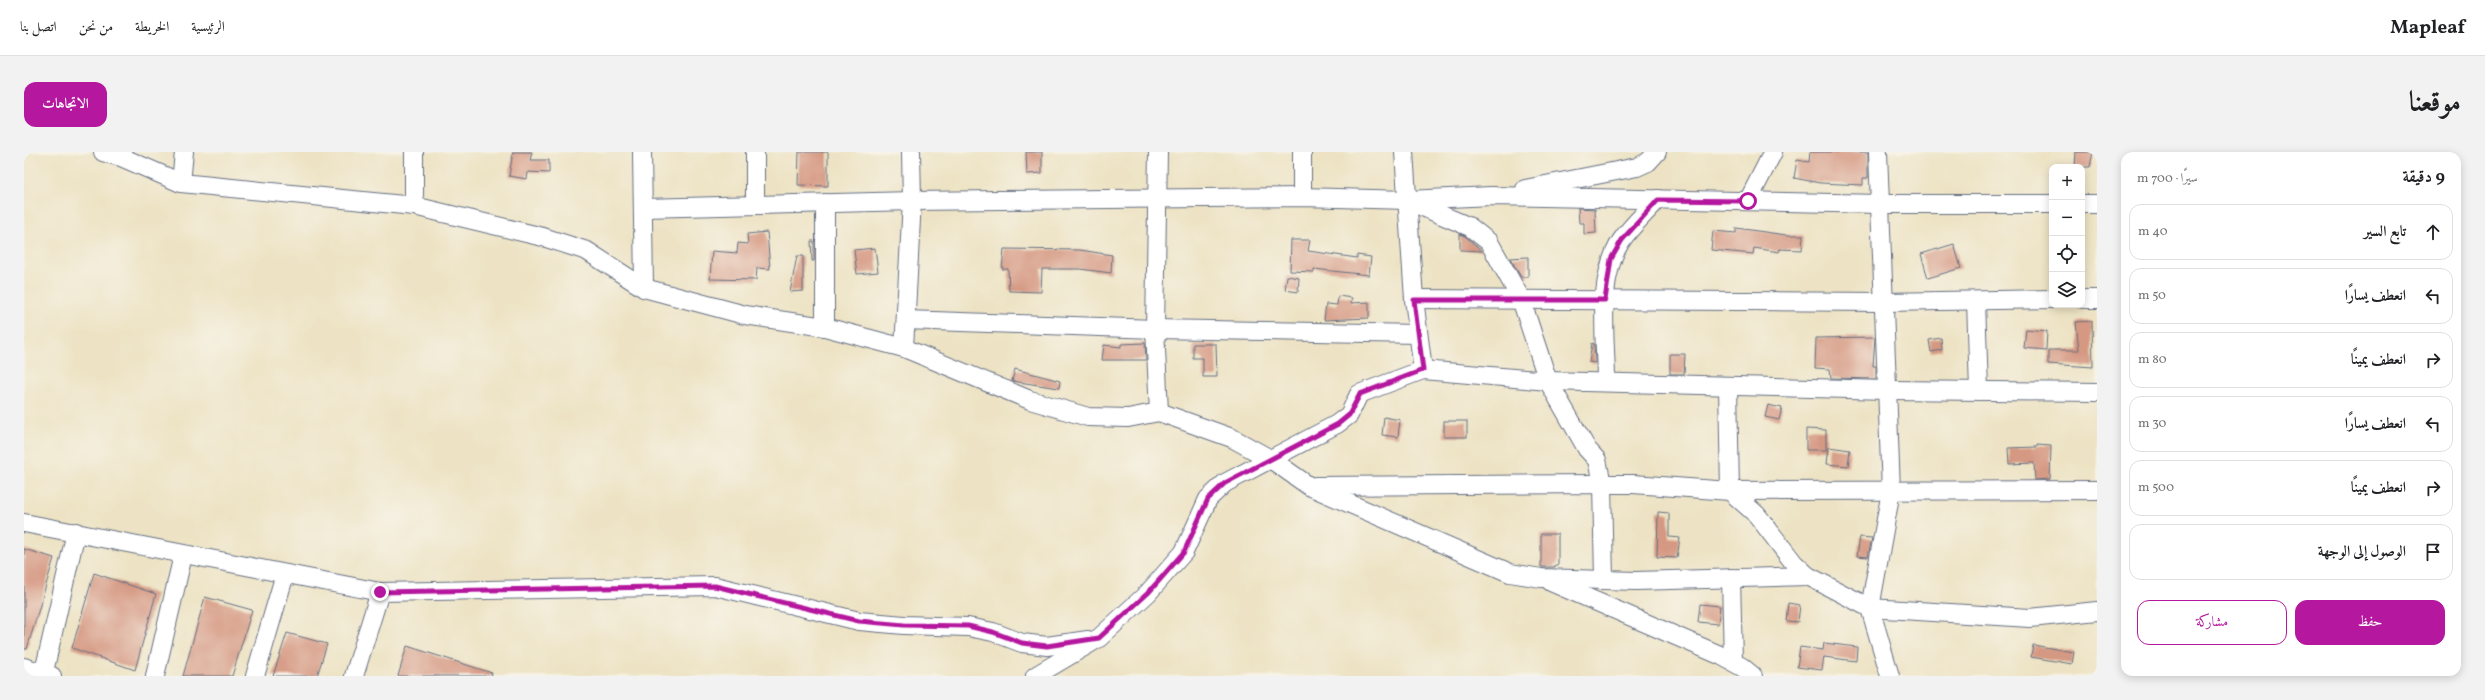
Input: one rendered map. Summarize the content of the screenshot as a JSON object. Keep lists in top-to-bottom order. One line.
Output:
{"page":{"header":"Mapleaf","nav":["الرئيسية","الخريطة","من نحن","اتصل بنا"],"title":"موقعنا","buttons":["الاتجاهات",["حفظ","مشاركة"]],"heading":["9 دقيقة","سيرًا · 700 m"],"map_buttons":["+","−"],"list":[["تابع السير","40 m"],["انعطف يسارًا","50 m"],["انعطف يمينًا","80 m"],["انعطف يسارًا","30 m"],["انعطف يمينًا","500 m"],"الوصول إلى الوجهة"]}}
